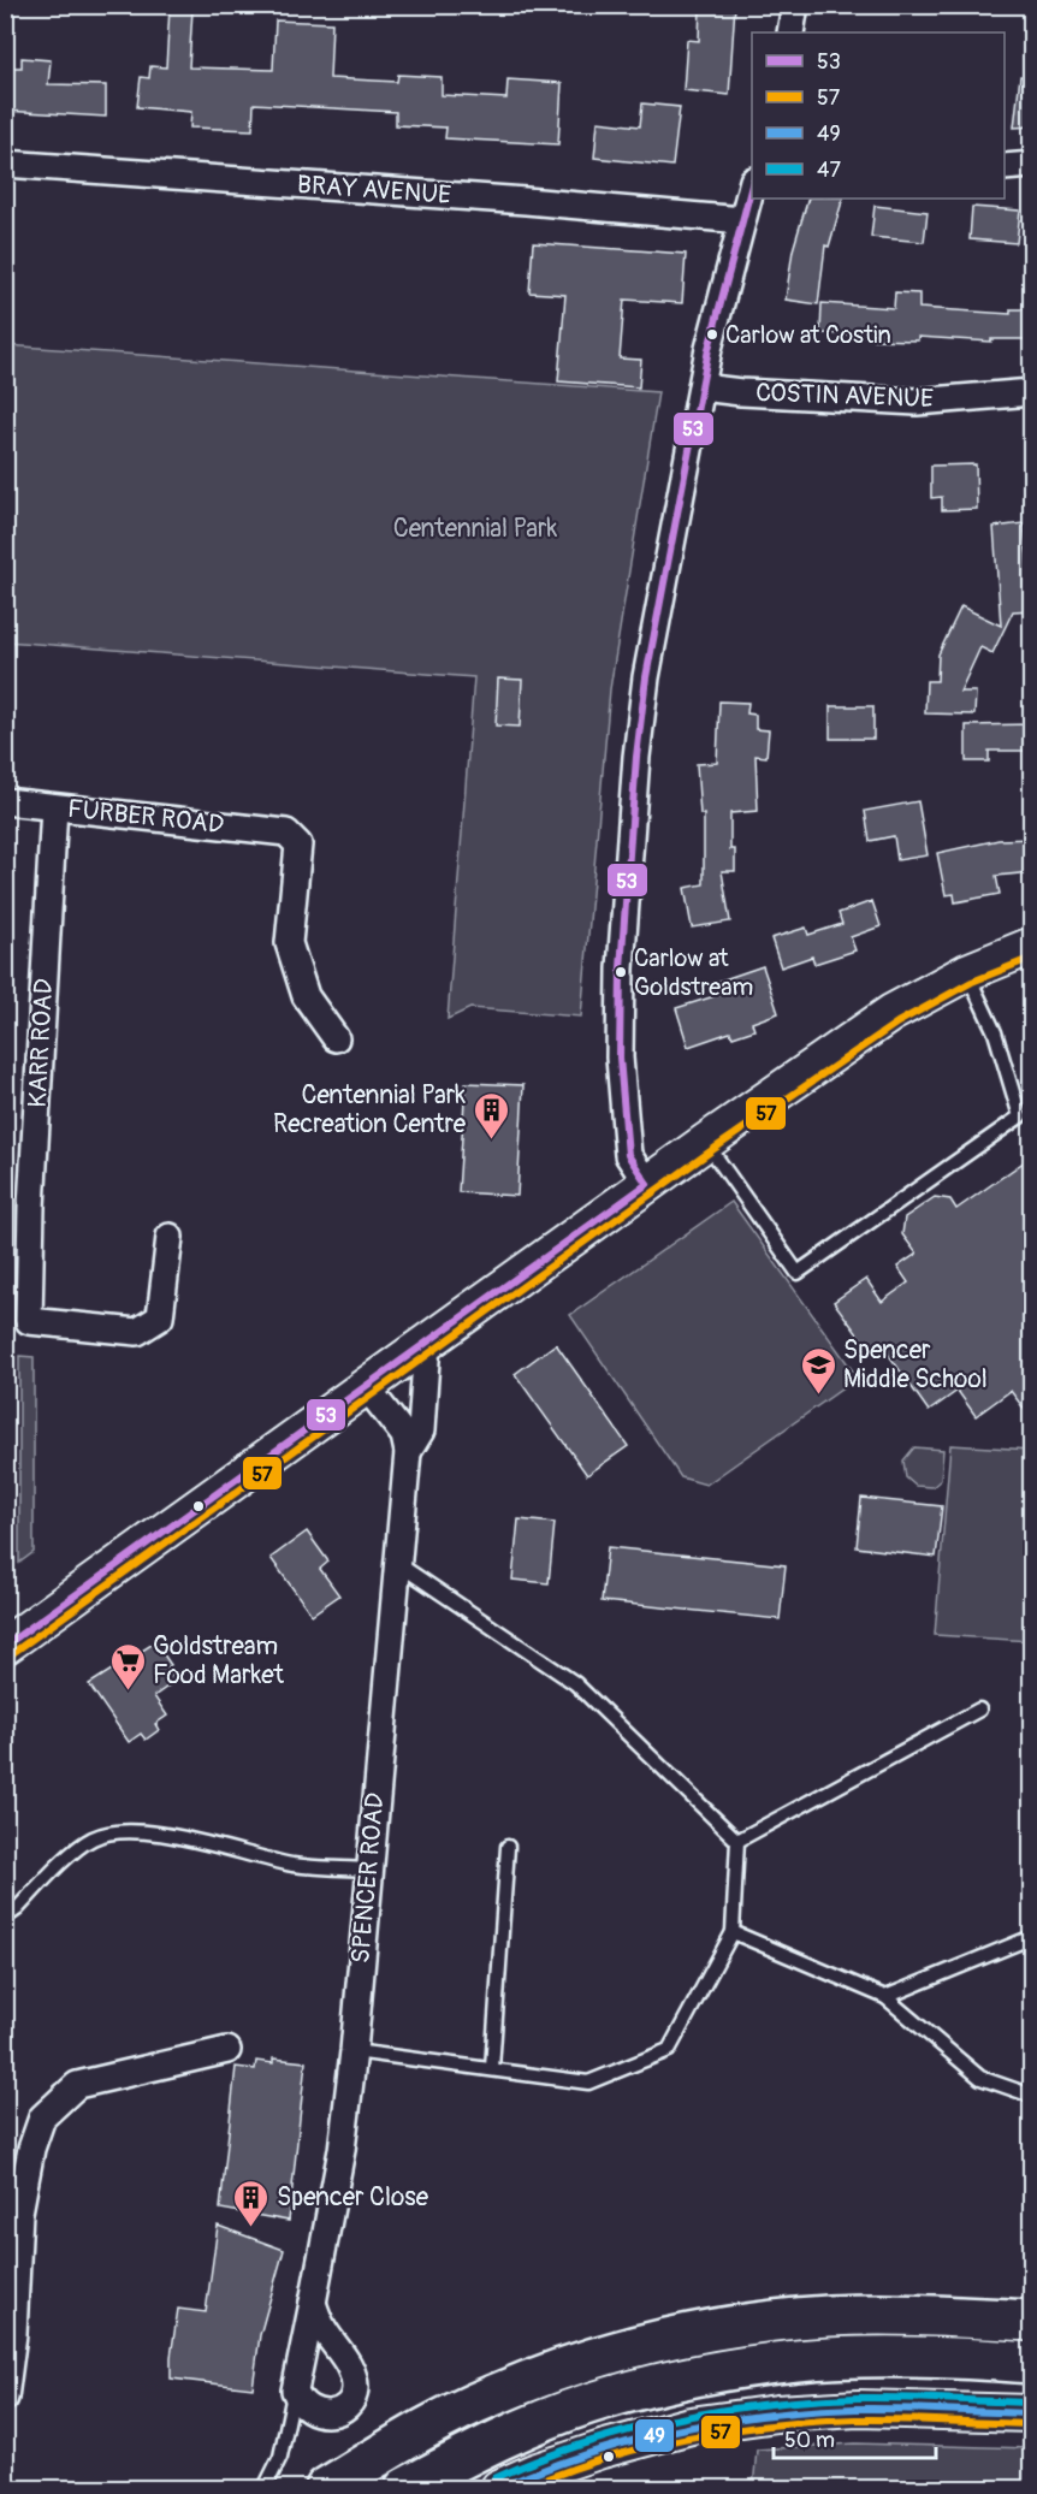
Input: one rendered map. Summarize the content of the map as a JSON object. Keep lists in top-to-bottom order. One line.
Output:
{"streets":{"street":["BRAY AVENUE","COSTIN AVENUE","FURBER ROAD","KARR ROAD","SPENCER ROAD"]},"crossings":[["FURBER ROAD","KARR ROAD"]],"parks":["Centennial Park"],"places":{"other":["Carlow at Costin","Carlow at Goldstream"],"building":["Centennial Park Recreation Centre","Spencer Close"],"school or university":["Spencer Middle School"],"supermarket":["Goldstream Food Market"]},"lines":["transit line 53","transit line 57","transit line 47","transit line 49"],"legend":["53","57","49","47"],"scale_bar":"50 m"}
